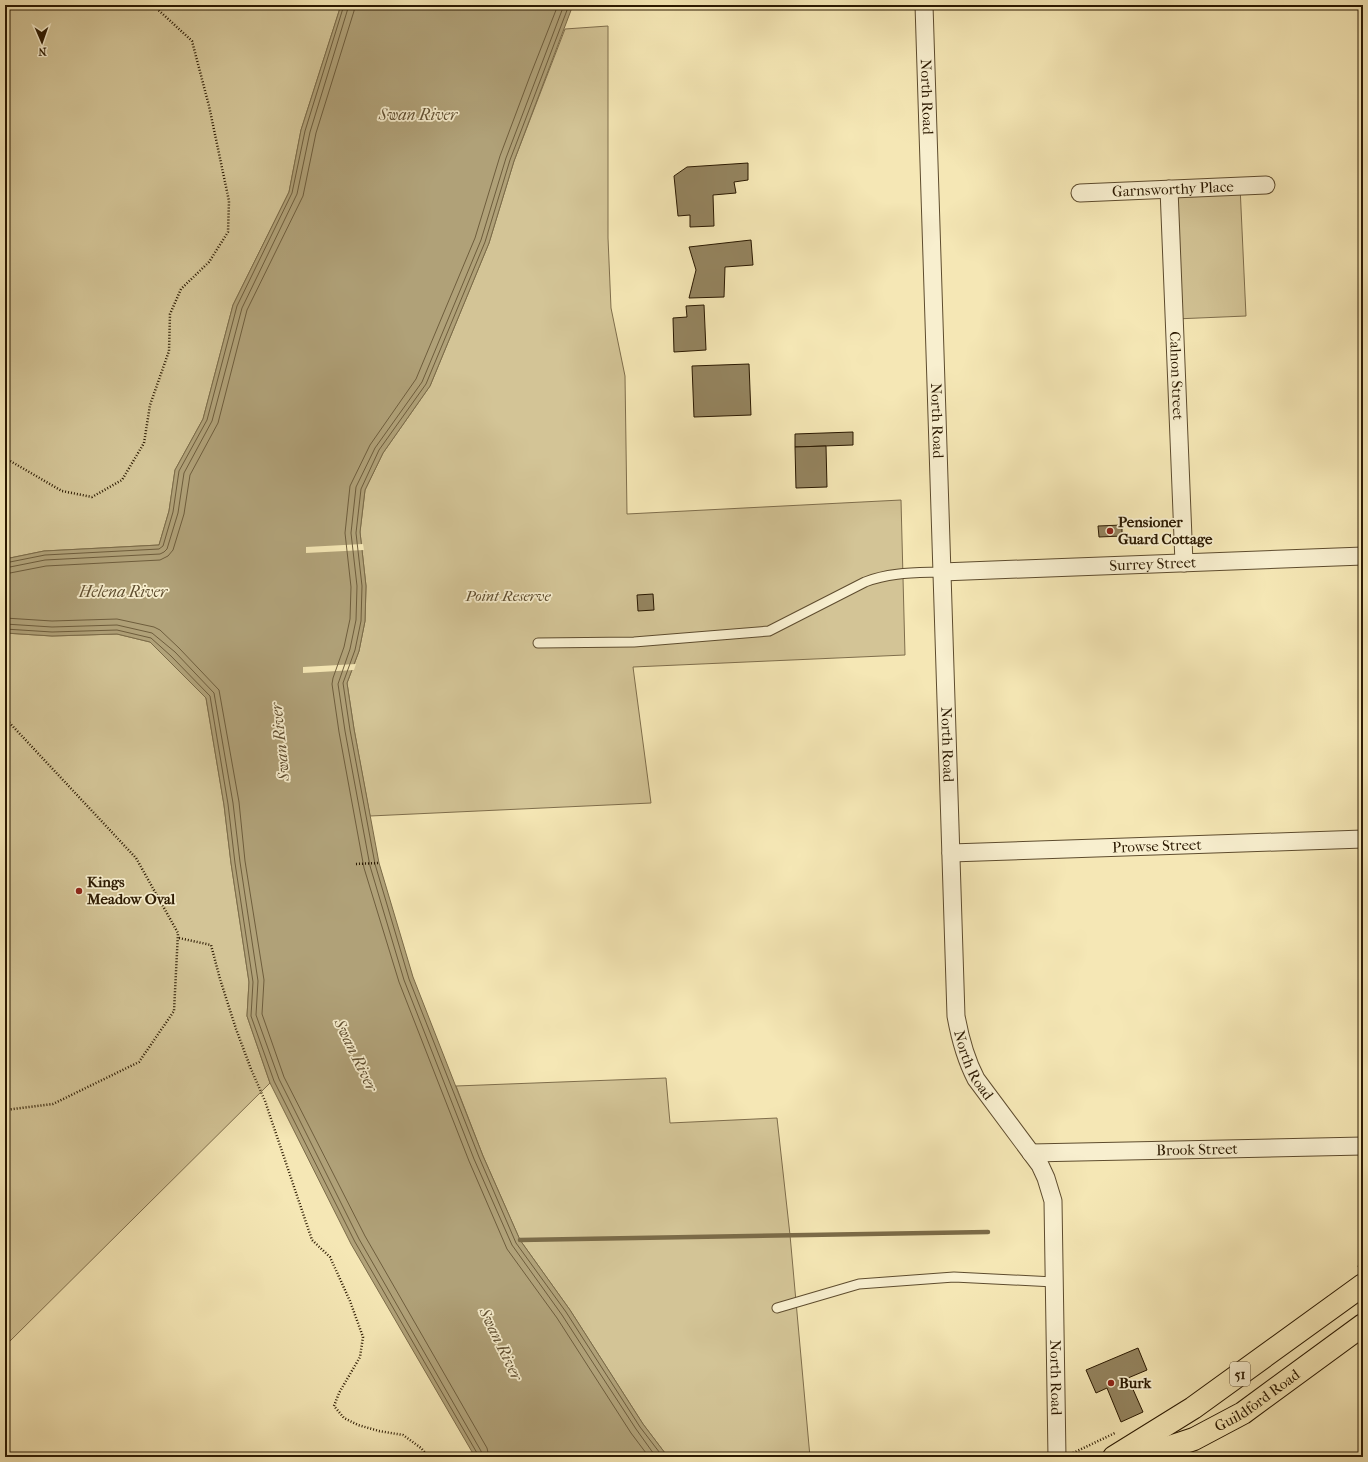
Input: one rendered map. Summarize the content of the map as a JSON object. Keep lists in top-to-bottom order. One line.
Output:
{"streets":{"highway":["51","Guildford Road"],"street":["North Road","Garnsworthy Place","Calnon Street","Surrey Street","Prowse Street","Brook Street"]},"crossings":[["North Road","Surrey Street"],["North Road","Prowse Street"],["North Road","Brook Street"],["Garnsworthy Place","Calnon Street"],["Calnon Street","Surrey Street"]],"water":["Swan River","Helena River"],"parks":["Point Reserve"],"places":["Pensioner Guard Cottage","Kings Meadow Oval","Burk"],"north":"bottom"}
